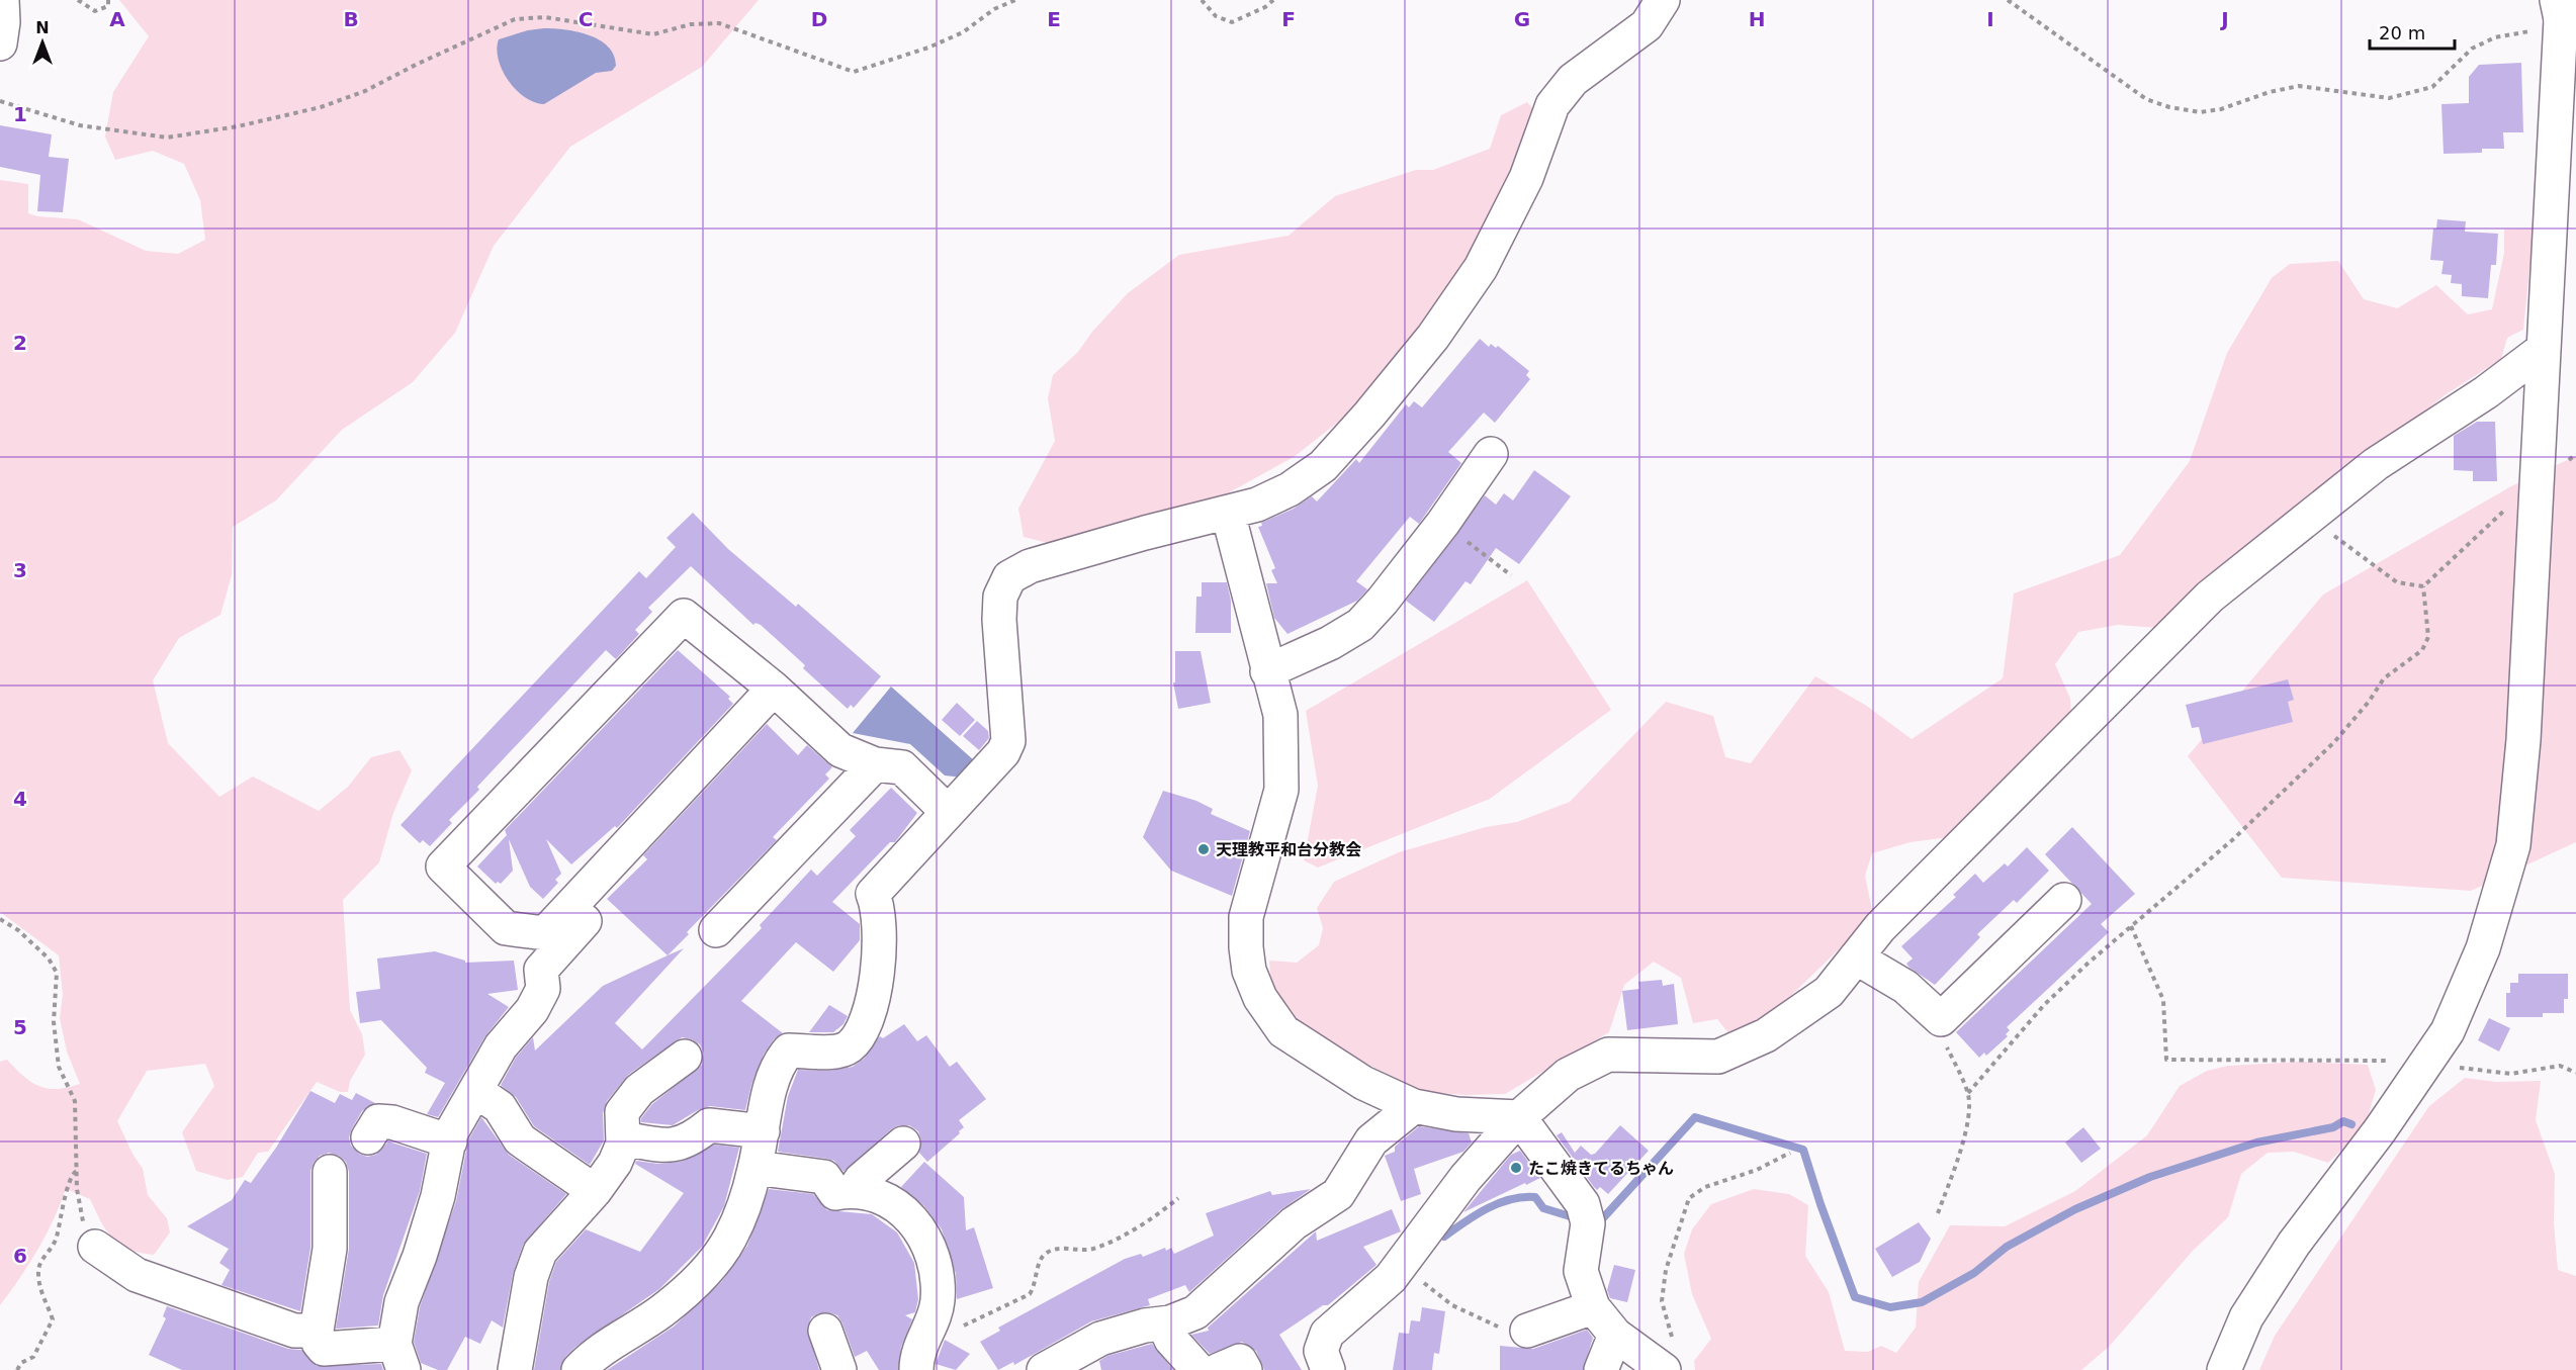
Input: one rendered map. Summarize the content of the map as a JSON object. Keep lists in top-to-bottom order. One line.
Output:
{"places":["天理教平和台分教会","たこ焼きてるちゃん"],"scale_bar":"20 m","north":"top","grid":{"columns":["A","B","C","D","E","F","G","H","I","J"],"rows":["1","2","3","4","5","6"]}}
